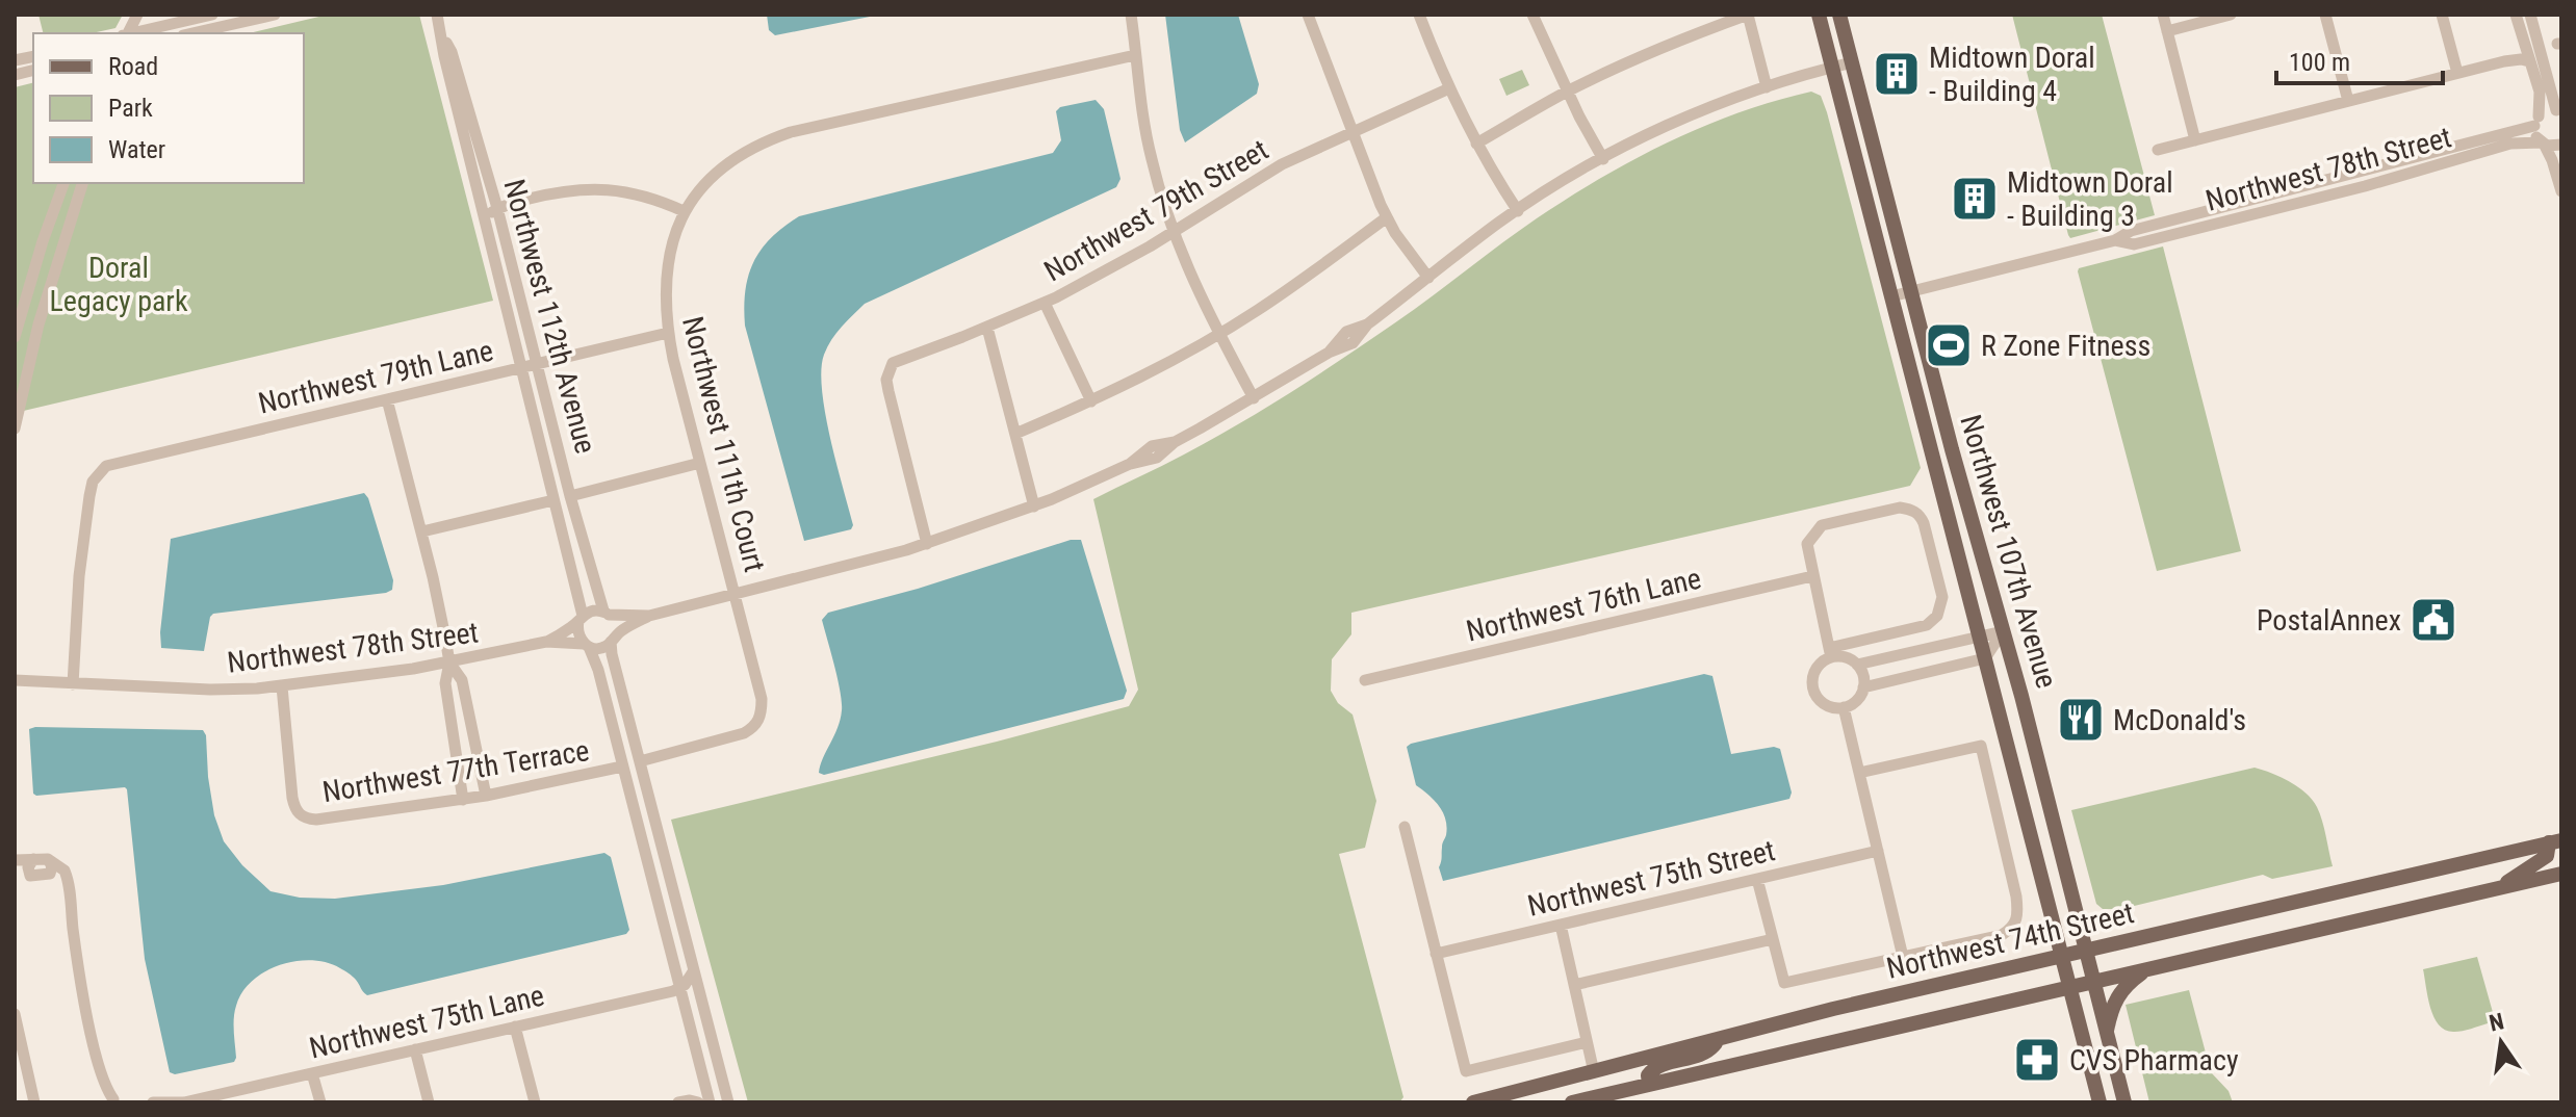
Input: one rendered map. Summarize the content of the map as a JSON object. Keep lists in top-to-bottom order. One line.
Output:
{"streets":{"main road":["Northwest 107th Avenue","Northwest 74th Street"],"street":["Northwest 78th Street","Northwest 79th Street","Northwest 112th Avenue","Northwest 79th Lane","Northwest 111th Court","Northwest 76th Lane","Northwest 77th Terrace","Northwest 75th Street","Northwest 75th Lane"]},"crossings":[["Northwest 78th Street","Northwest 112th Avenue"],["Northwest 78th Street","Northwest 79th Lane"],["Northwest 78th Street","Northwest 77th Terrace"],["Northwest 112th Avenue","Northwest 79th Lane"],["Northwest 79th Lane","Northwest 111th Court"],["Northwest 107th Avenue","Northwest 74th Street"]],"parks":["Doral Legacy park"],"places":{"building":["Midtown Doral - Building 4","Midtown Doral - Building 3"],"sports":["R Zone Fitness"],"public building":["PostalAnnex"],"restaurant":["McDonald's"],"pharmacy":["CVS Pharmacy"]},"legend":["Road","Park","Water"],"scale_bar":"100 m","north":"top"}
